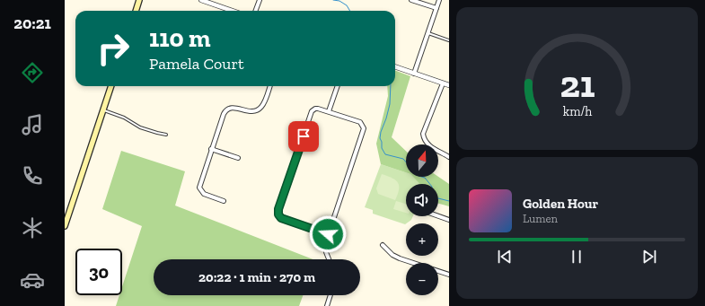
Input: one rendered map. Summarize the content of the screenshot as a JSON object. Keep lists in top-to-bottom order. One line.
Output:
{"north":"top","page":{"tabs":"20:21","turn":["110 m","Pamela Court"],"map_buttons":["+","−"],"song":["Golden Hour","Lumen"],"limit":"30","trip":"20:22 · 1 min · 270 m","gauge":["21","km/h"]}}
